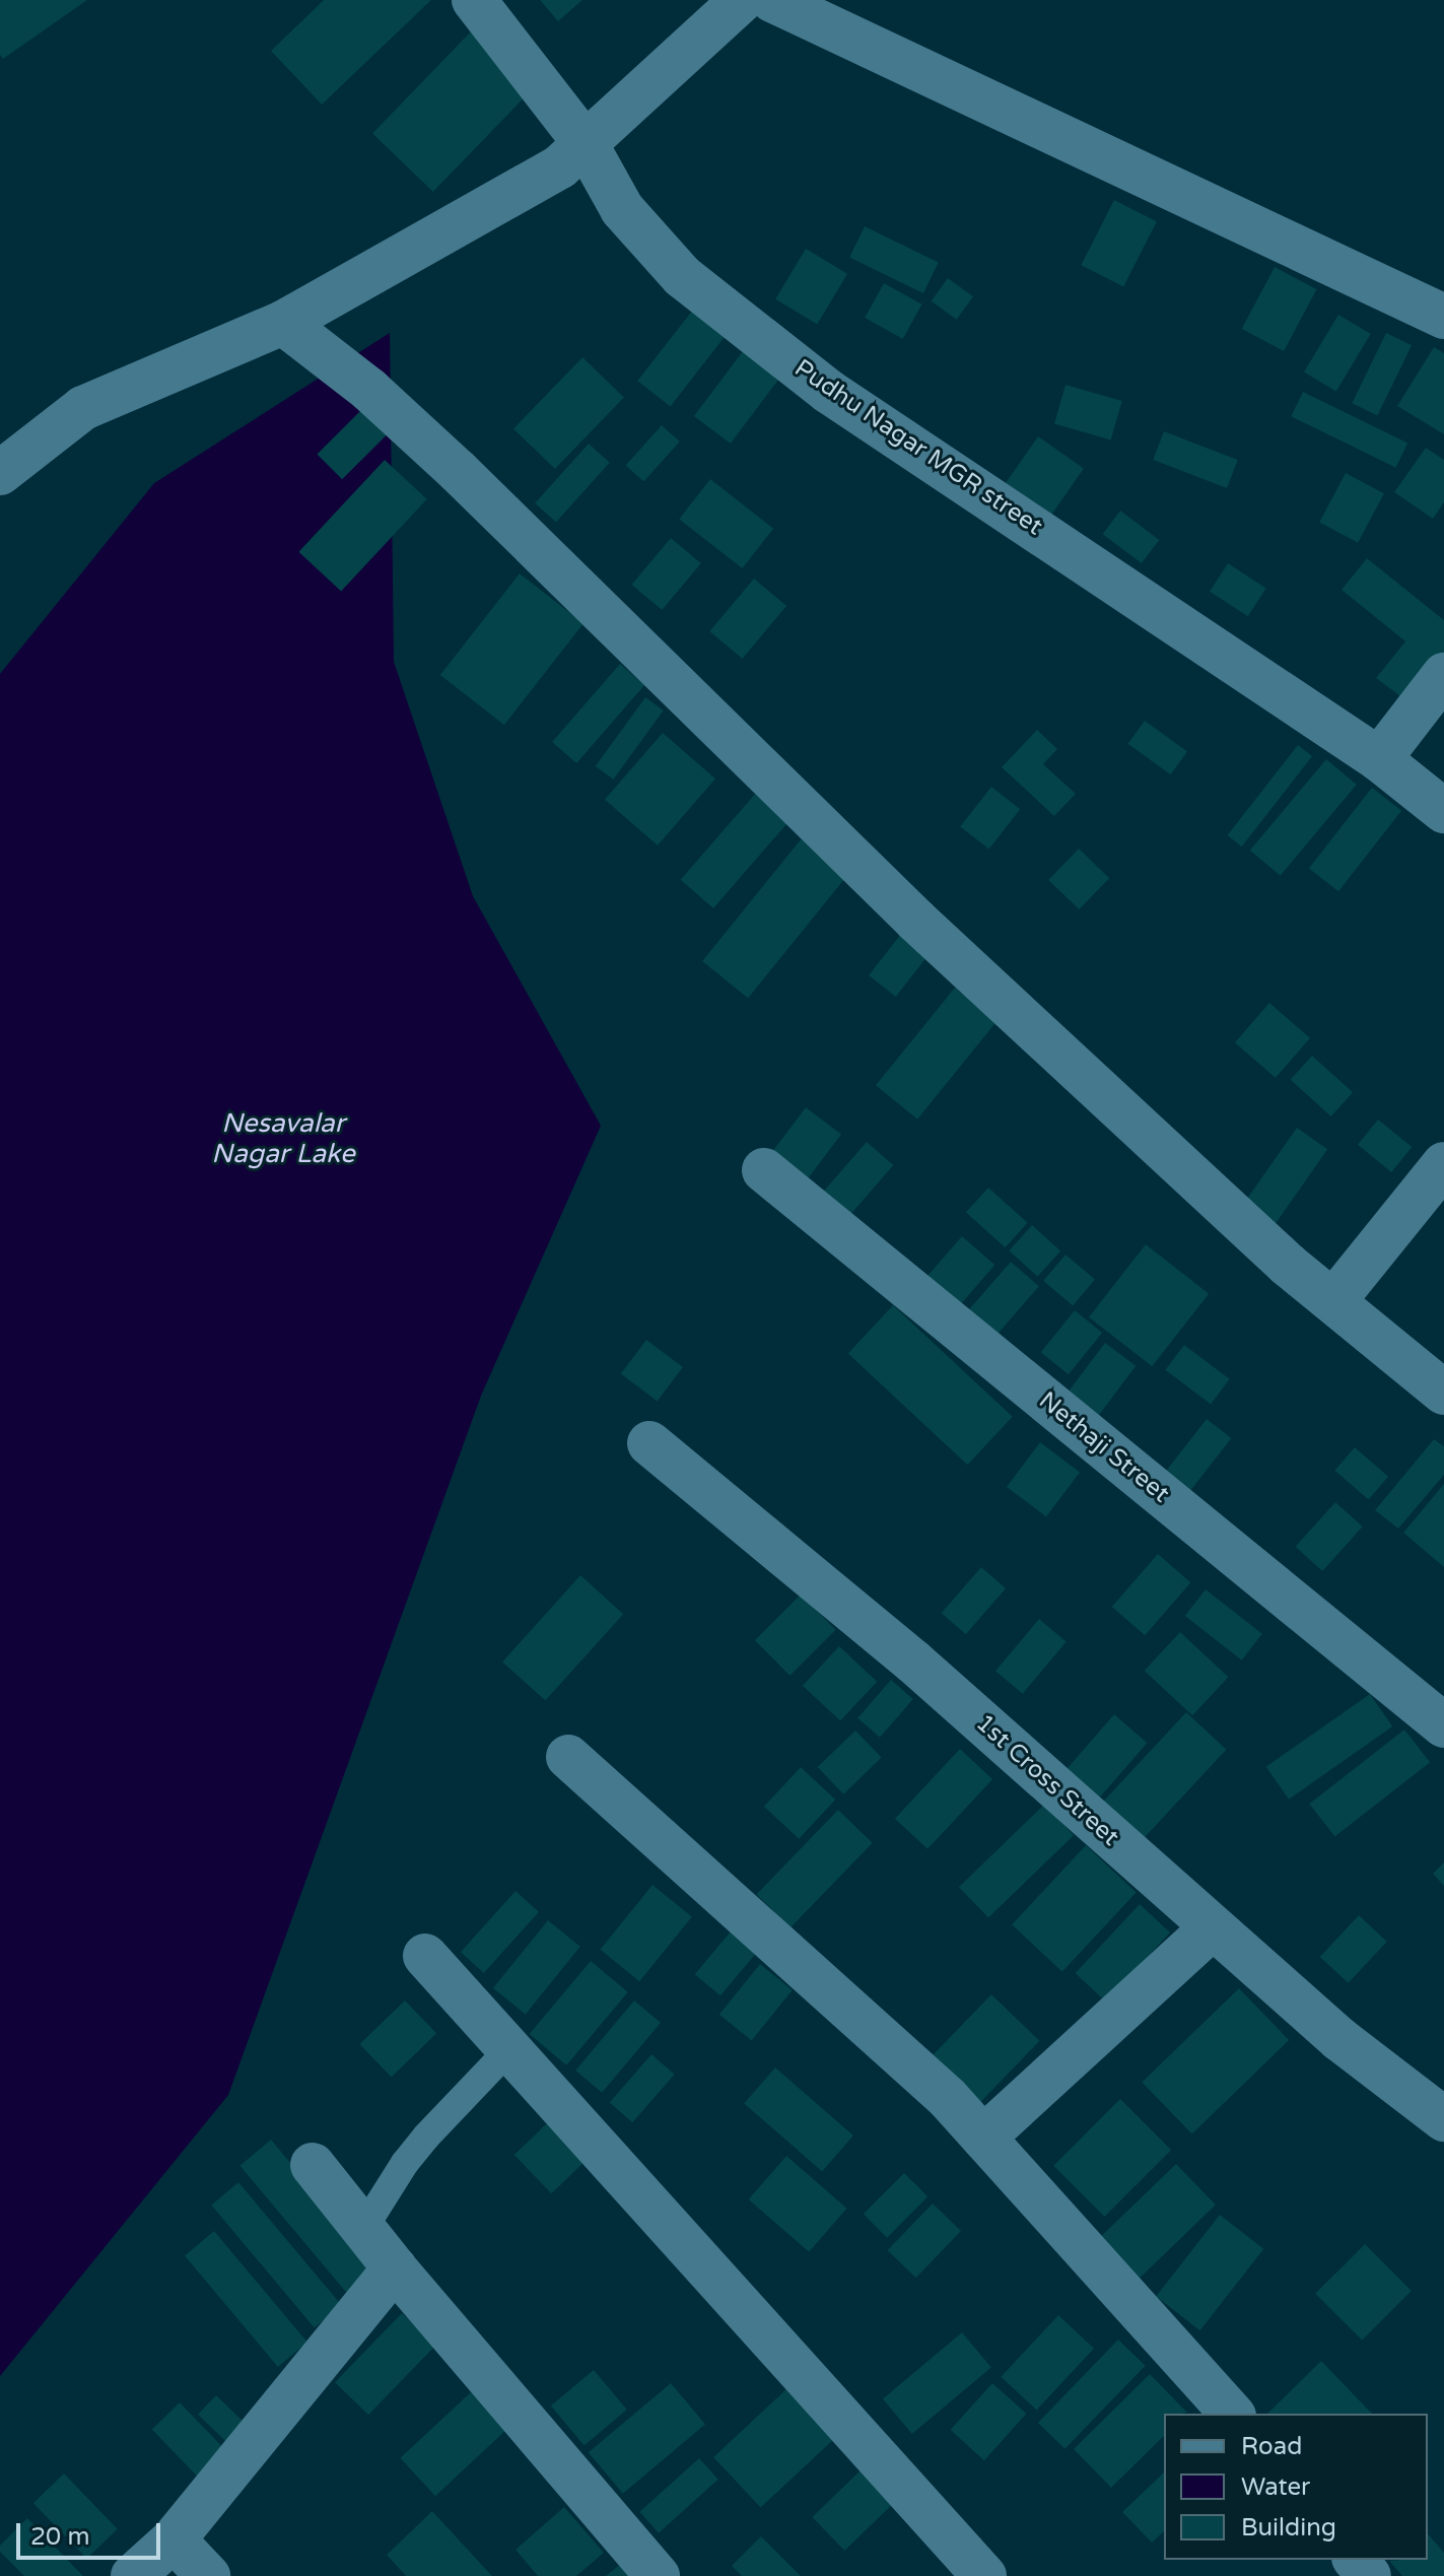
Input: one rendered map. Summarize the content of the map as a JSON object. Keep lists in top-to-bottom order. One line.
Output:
{"streets":{"street":["Pudhu Nagar MGR street","Nethaji Street","1st Cross Street"]},"water":["Nesavalar Nagar Lake"],"legend":["Road","Water","Building"],"scale_bar":"20 m"}
